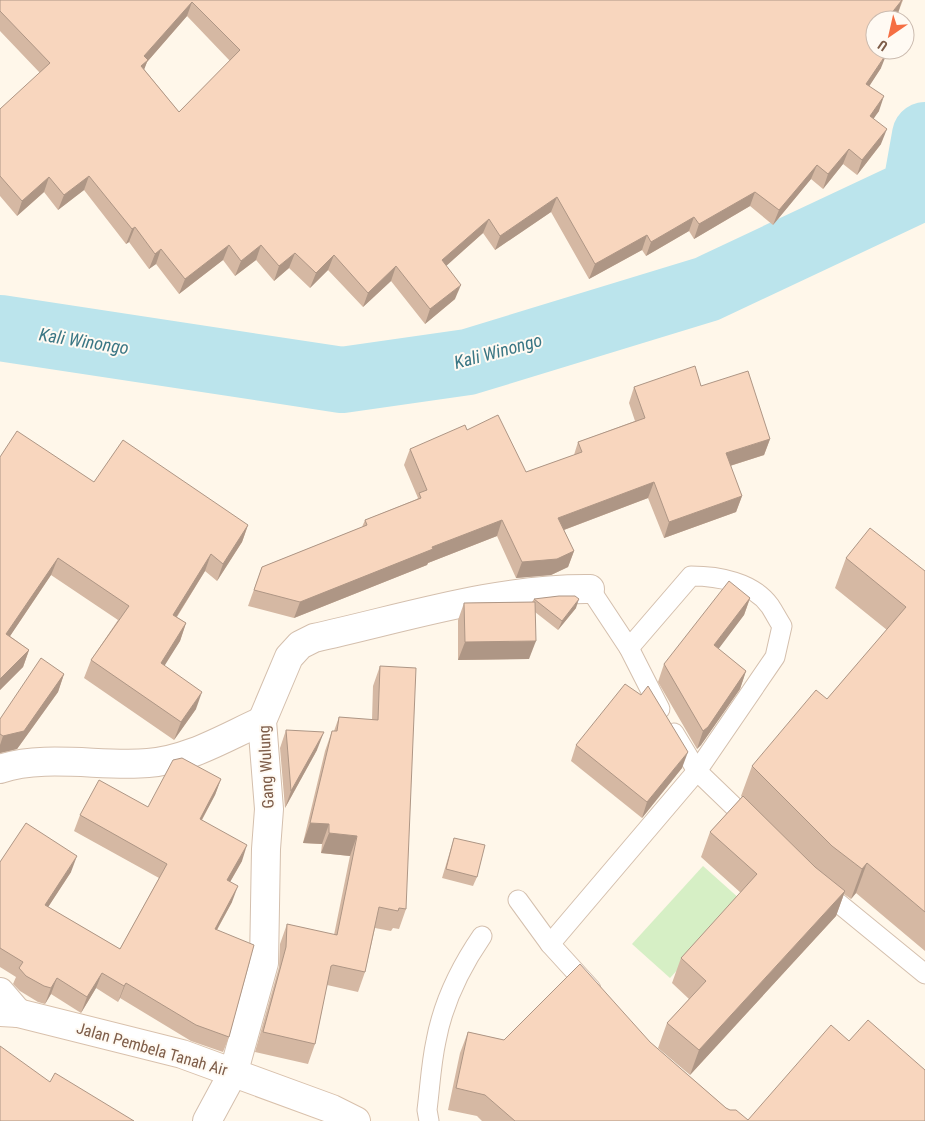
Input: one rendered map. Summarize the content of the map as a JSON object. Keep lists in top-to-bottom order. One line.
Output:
{"streets":{"street":["Gang Wulung","Jalan Pembela Tanah Air"]},"crossings":[["Gang Wulung","Jalan Pembela Tanah Air"]],"water":["Kali Winongo"],"north":"bottom left"}
